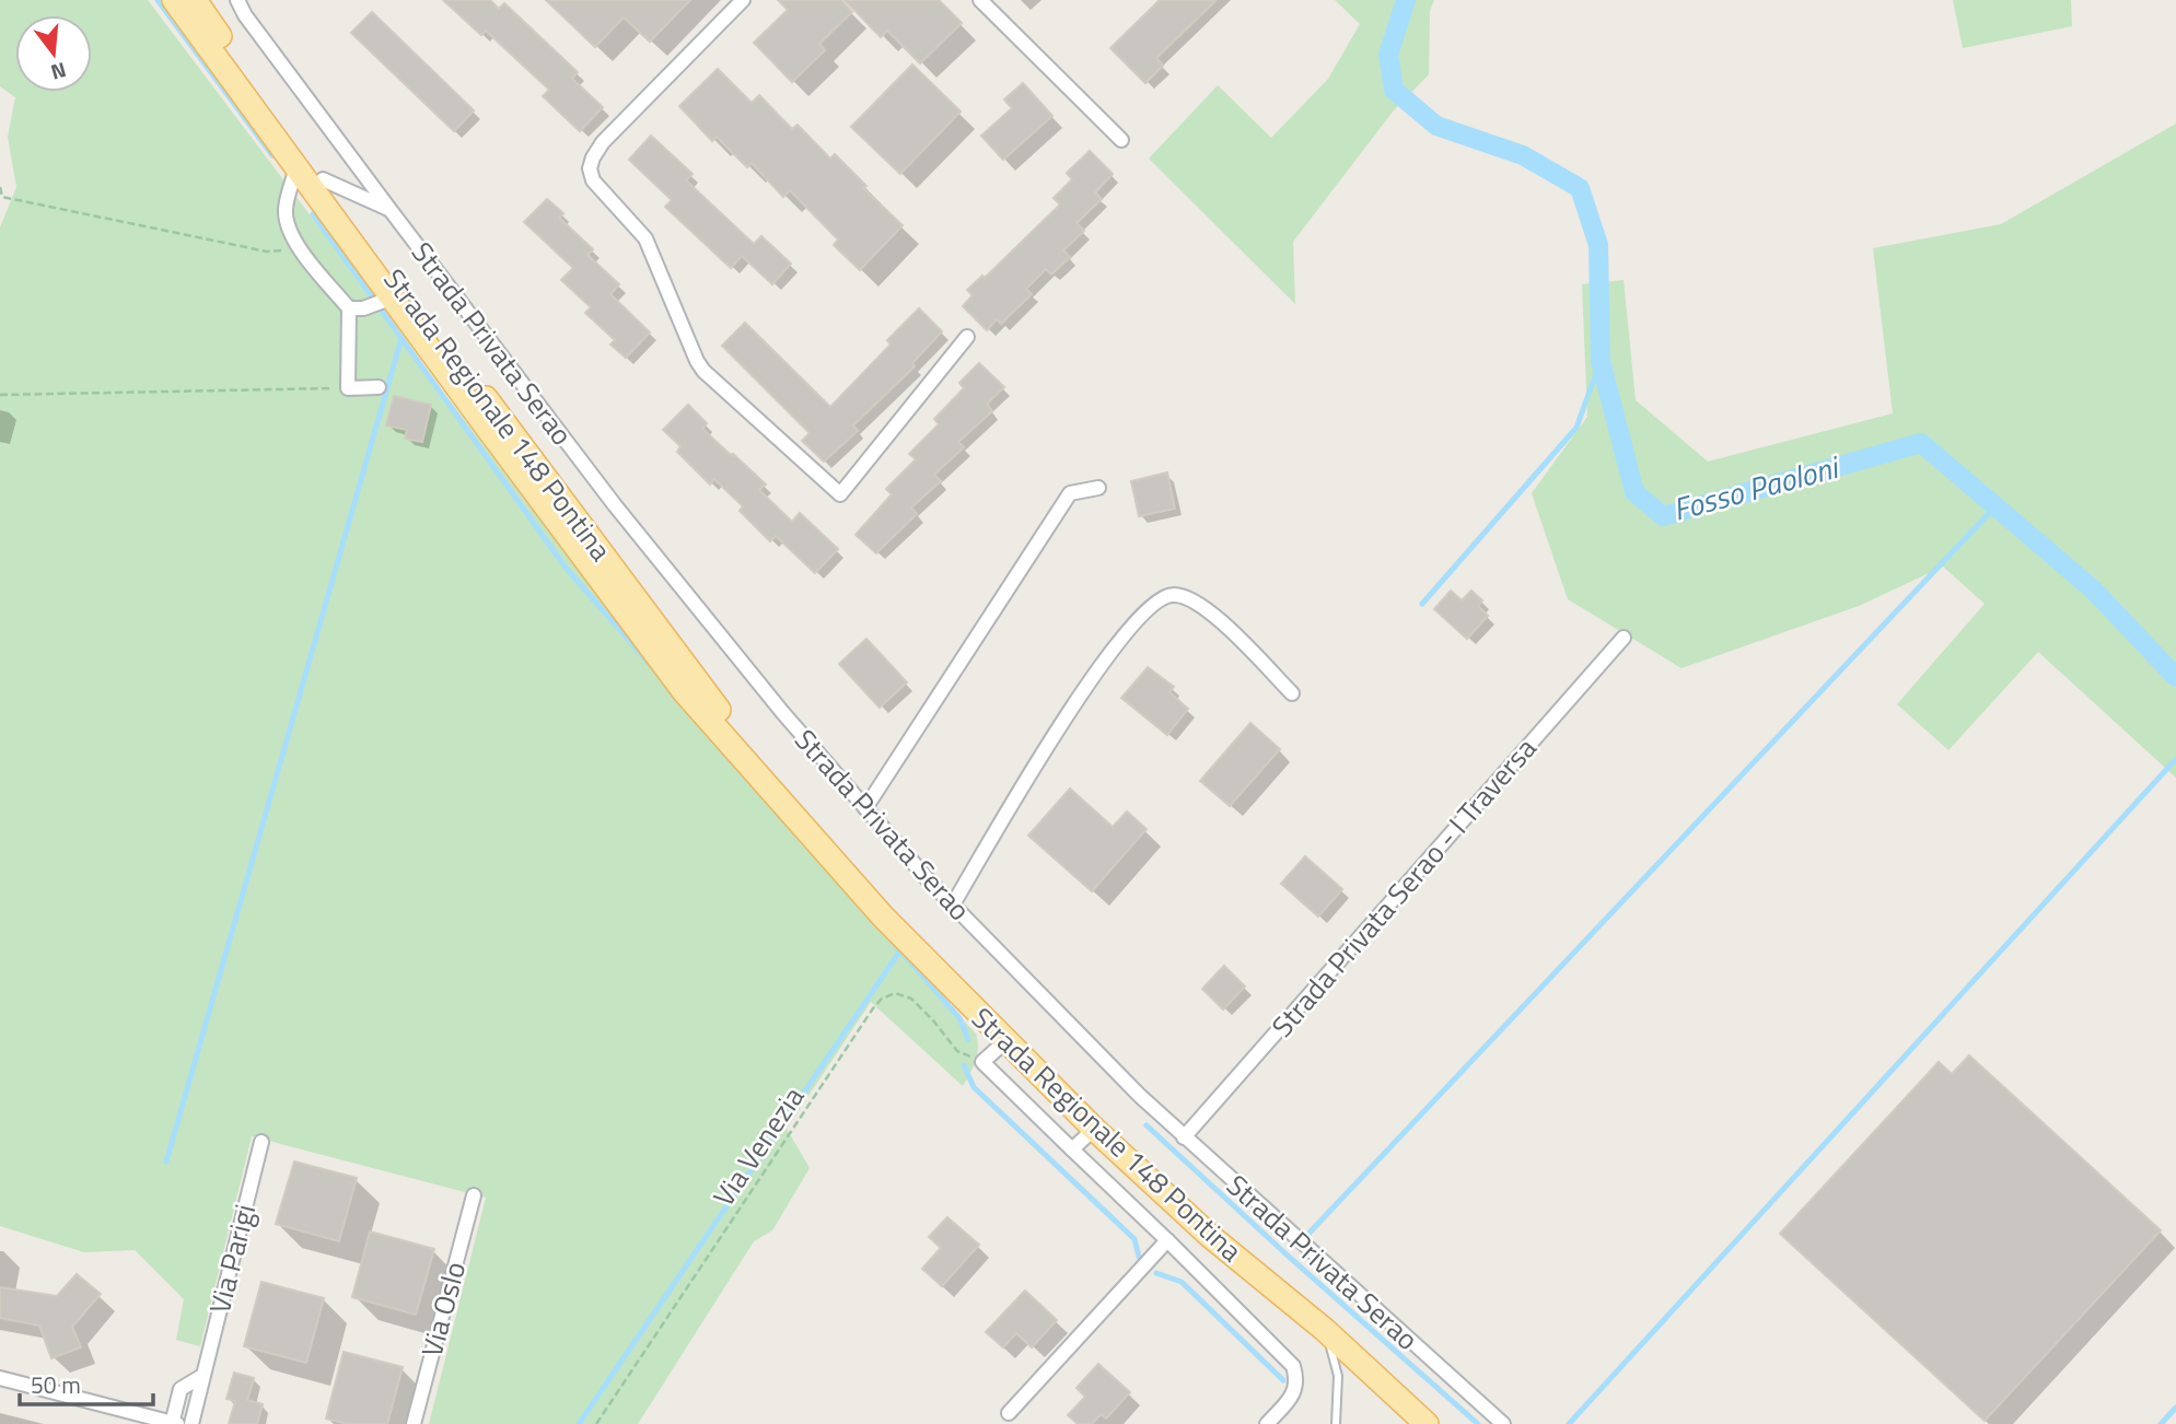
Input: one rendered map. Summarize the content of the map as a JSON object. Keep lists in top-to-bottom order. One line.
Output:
{"streets":{"main road":["Strada Regionale 148 Pontina"],"street":["Strada Privata Serao","Strada Privata Serao - I Traversa","Via Parigi","Via Oslo"],"path":["Via Venezia"]},"crossings":[["Strada Privata Serao","Strada Regionale 148 Pontina"],["Strada Privata Serao","Strada Privata Serao - I Traversa"]],"water":["Fosso Paoloni"],"scale_bar":"50 m","north":"bottom"}
